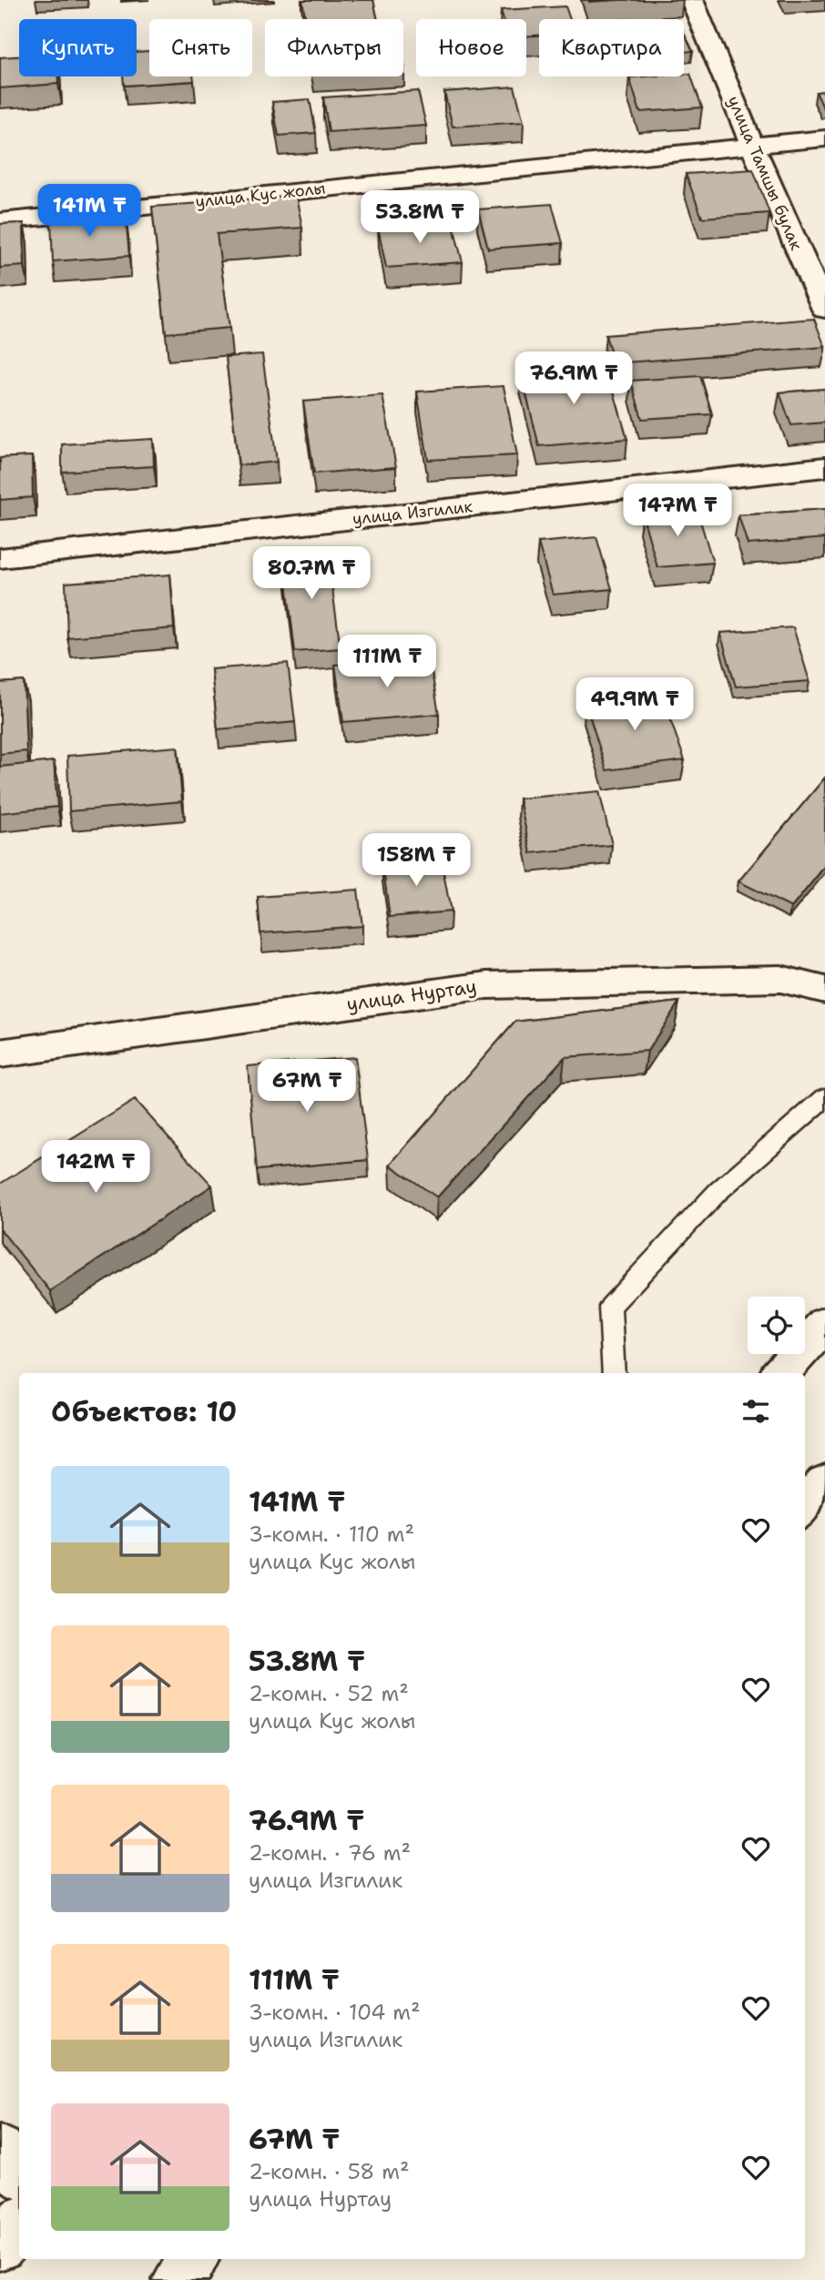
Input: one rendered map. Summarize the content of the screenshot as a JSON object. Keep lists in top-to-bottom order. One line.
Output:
{"streets":{"main road":["улица Тамшы булак","улица Кус жолы","улица Изгилик","улица Нуртау"]},"crossings":[["улица Тамшы булак","улица Кус жолы"]],"page":{"chip":["Купить","Снять","Фильтры","Новое","Квартира"],"price":["141M ₸","53.8M ₸","76.9M ₸","147M ₸","80.7M ₸","111M ₸","49.9M ₸","158M ₸","67M ₸","142M ₸"],"heading":"Объектов: 10","list":[{"name":"141M ₸","note":"3-комн. · 110 m² · улица Кус жолы"},{"name":"53.8M ₸","note":"2-комн. · 52 m² · улица Кус жолы"},{"name":"76.9M ₸","note":"2-комн. · 76 m² · улица Изгилик"},{"name":"111M ₸","note":"3-комн. · 104 m² · улица Изгилик"},{"name":"67M ₸","note":"2-комн. · 58 m² · улица Нуртау"}]}}
